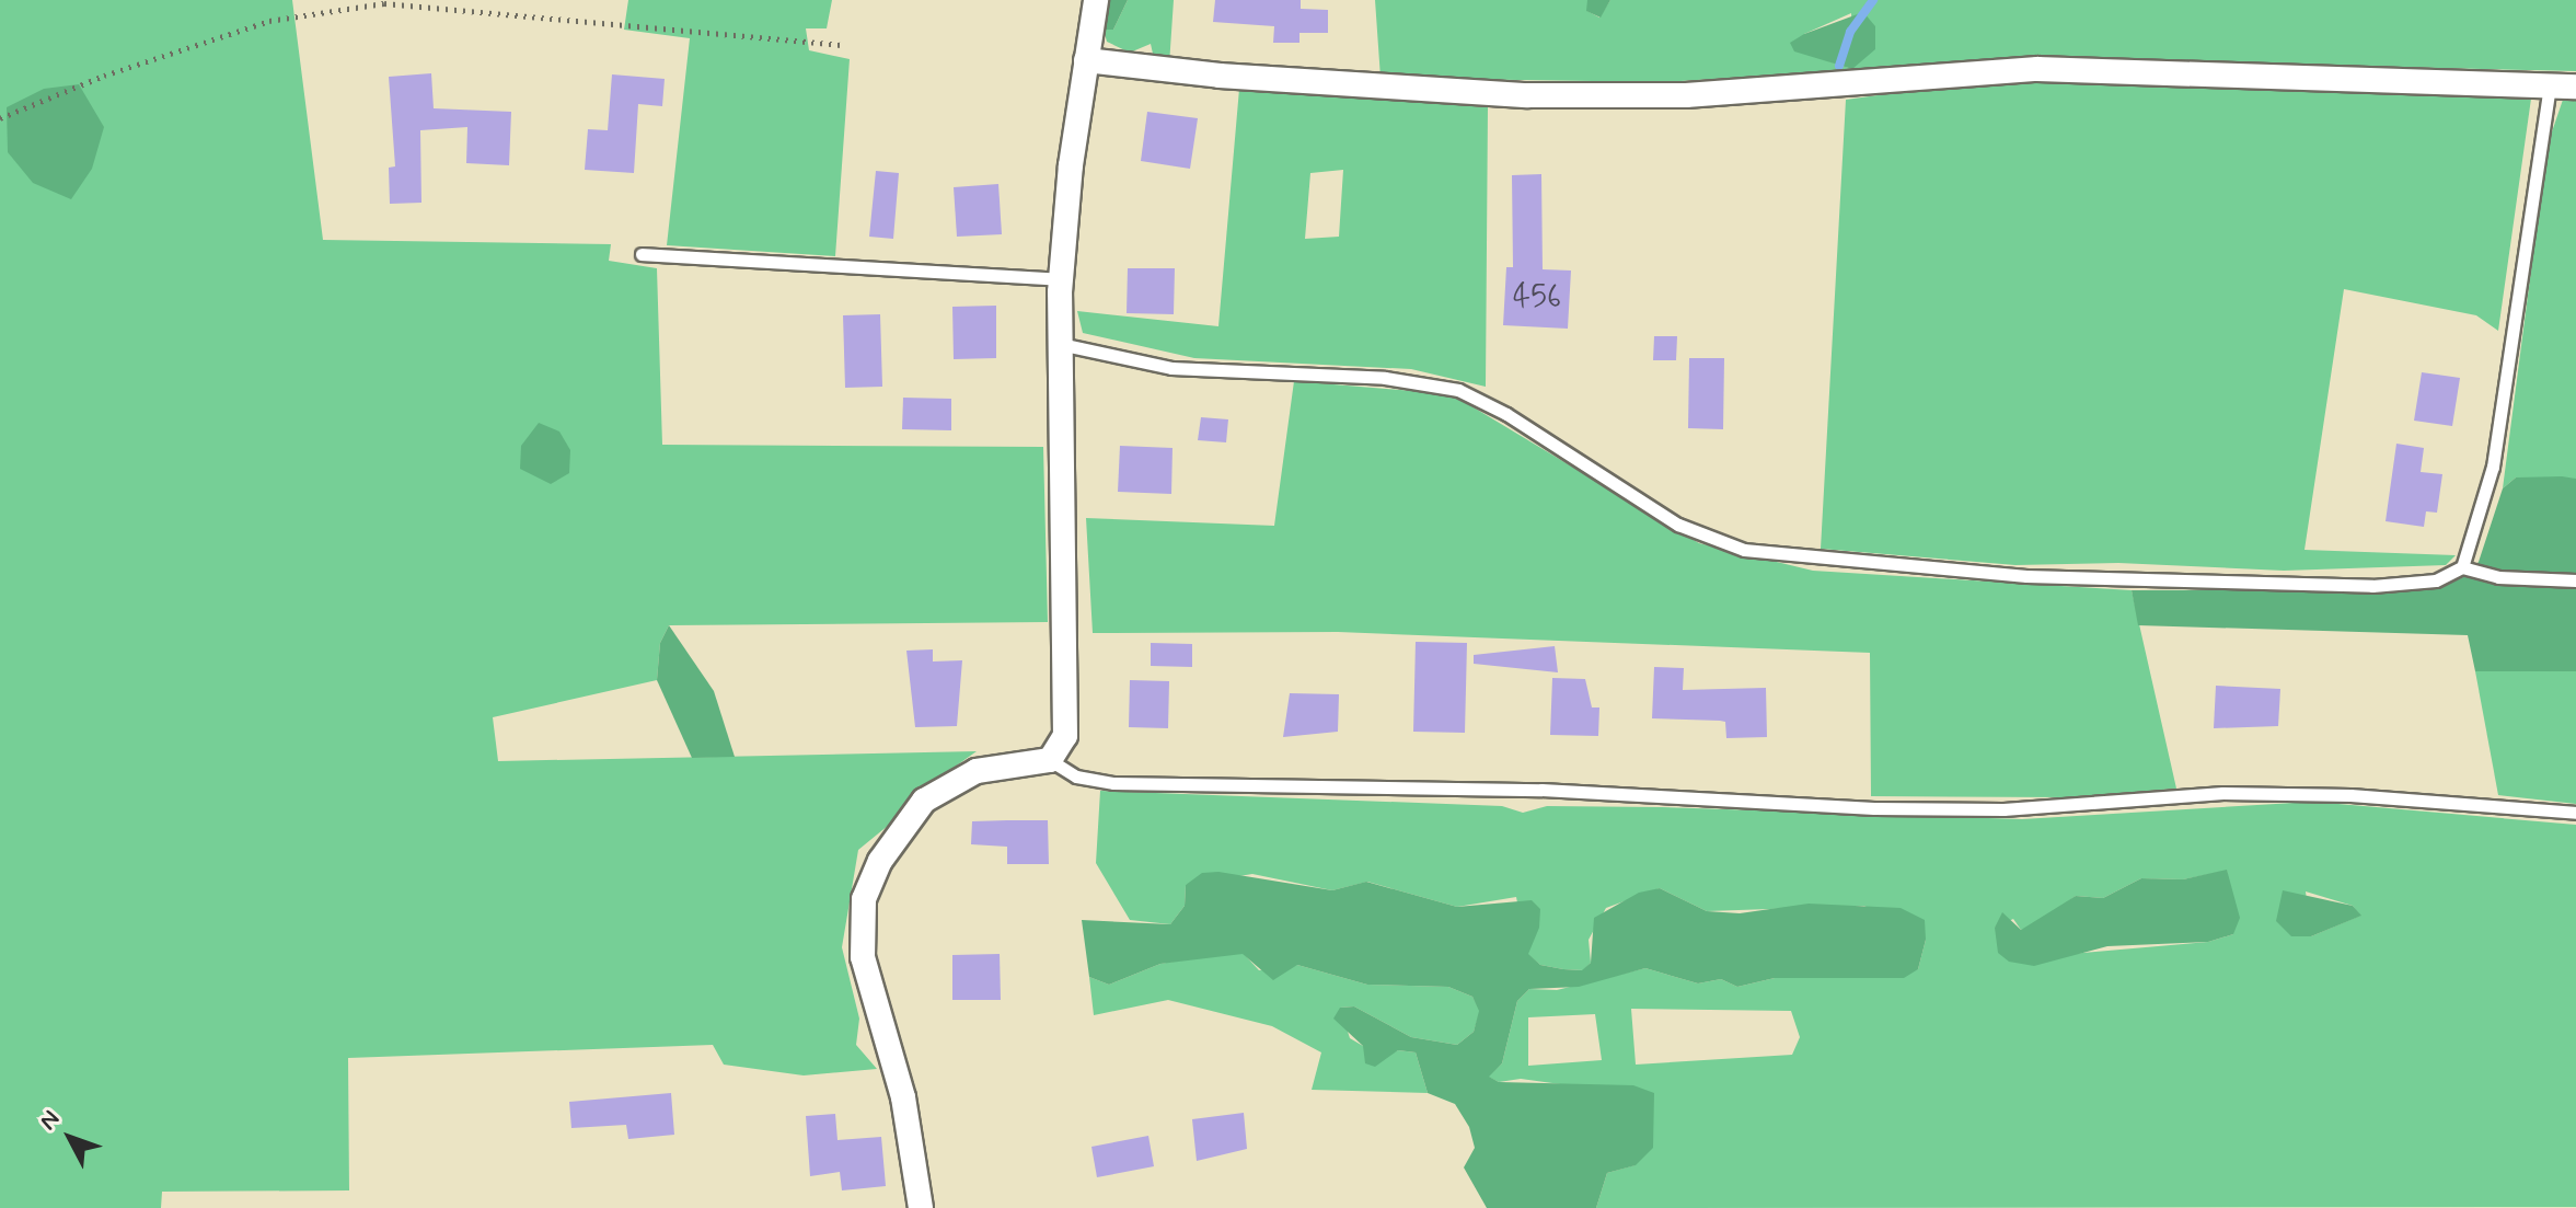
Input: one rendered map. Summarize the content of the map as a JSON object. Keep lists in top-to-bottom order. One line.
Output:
{"house_numbers":["456"],"north":"top left"}
